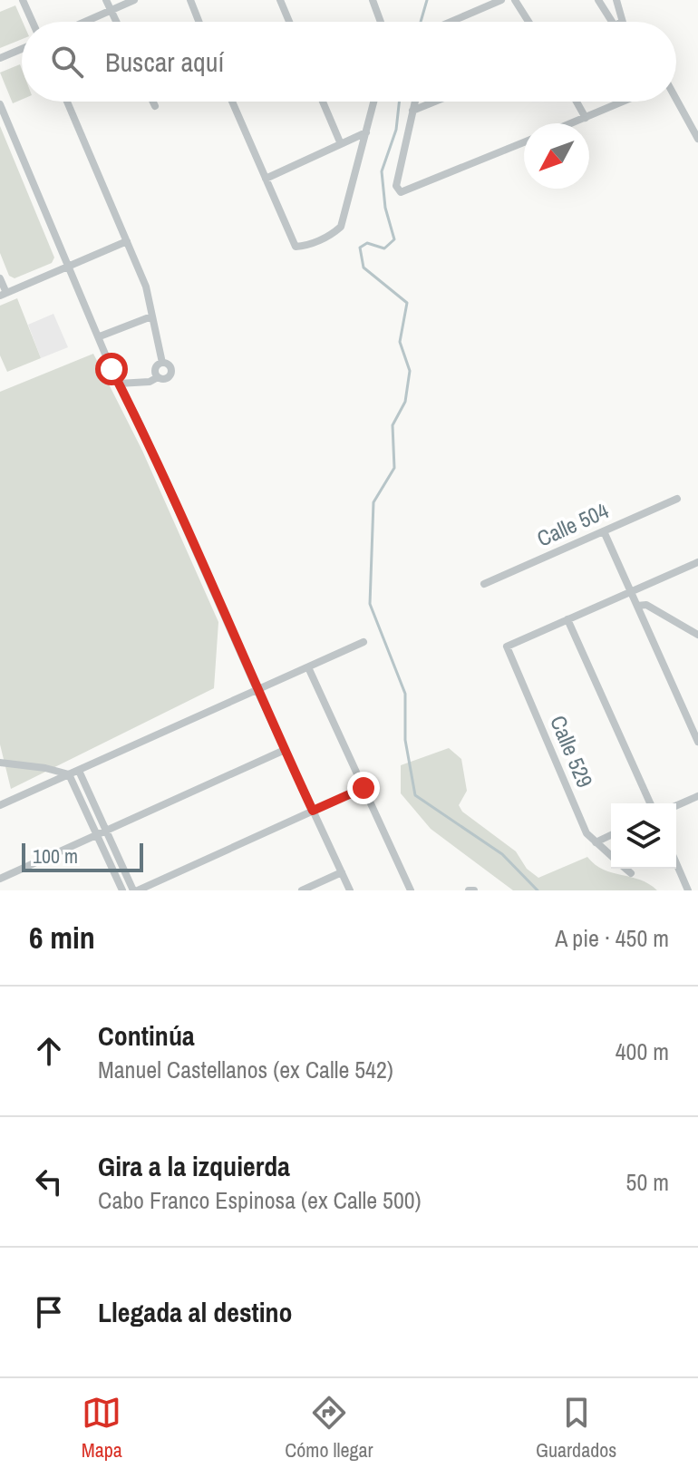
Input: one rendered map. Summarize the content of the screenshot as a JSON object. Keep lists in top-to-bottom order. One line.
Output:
{"streets":{"street":["Calle 504","Calle 529"]},"scale_bar":"100 m","north":"bottom left","page":{"search":"Buscar aquí","scale":"100 m","heading":["6 min","A pie · 450 m"],"list":[["Continúa","Manuel Castellanos (ex Calle 542)","400 m"],["Gira a la izquierda","Cabo Franco Espinosa (ex Calle 500)","50 m"],"Llegada al destino"],"nav":["Mapa","Cómo llegar","Guardados"]}}
